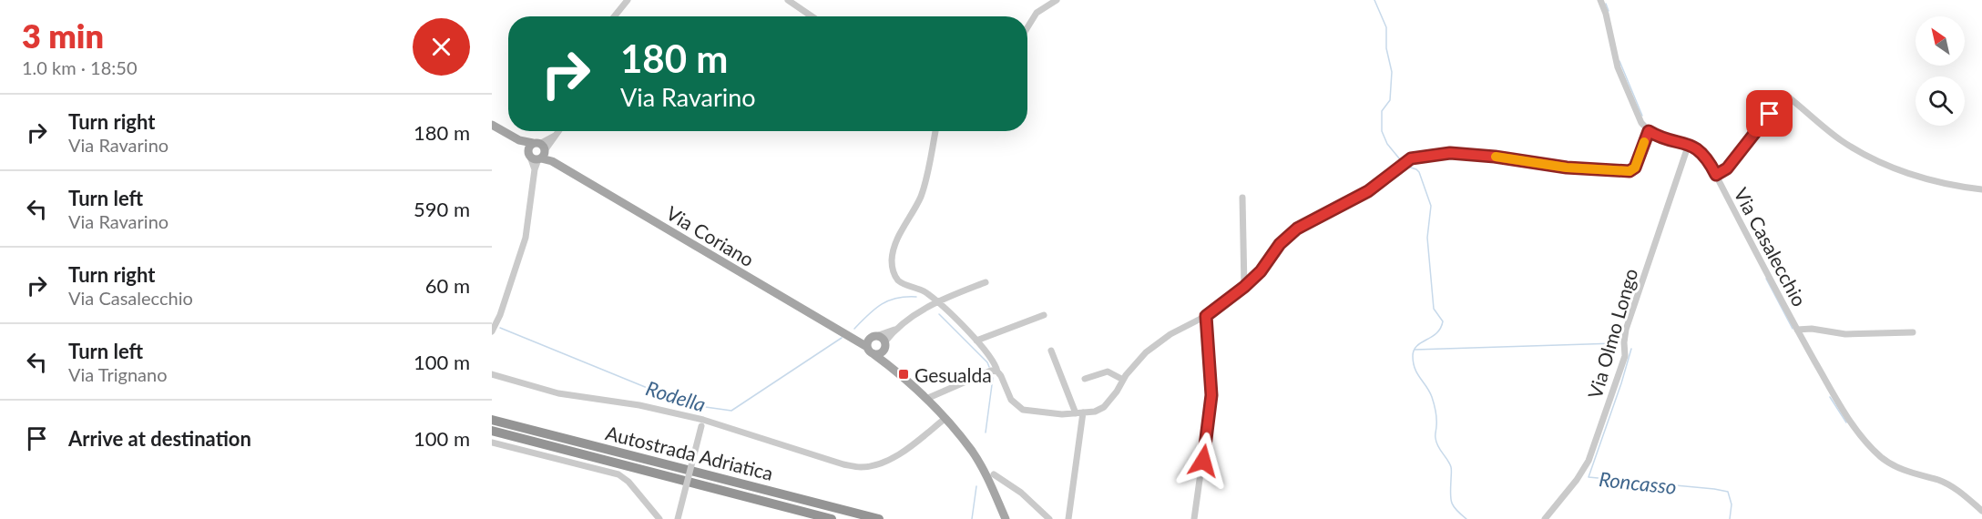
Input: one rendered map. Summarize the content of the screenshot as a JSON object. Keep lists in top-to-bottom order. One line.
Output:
{"streets":{"highway":["Autostrada Adriatica"],"main road":["Via Coriano"],"street":["Via Casalecchio","Via Olmo Longo"]},"crossings":[["Via Casalecchio","Via Olmo Longo"]],"water":["Rodella","Roncasso"],"places":{"transit":["Gesualda"]},"north":"top left","page":{"heading":["3 min","1.0 km · 18:50"],"turn":["180 m","Via Ravarino"],"list":[{"name":"Turn right","note":"Via Ravarino","value":"180 m"},{"name":"Turn left","note":"Via Ravarino","value":"590 m"},{"name":"Turn right","note":"Via Casalecchio","value":"60 m"},{"name":"Turn left","note":"Via Trignano","value":"100 m"},{"name":"Arrive at destination","value":"100 m"}]}}
